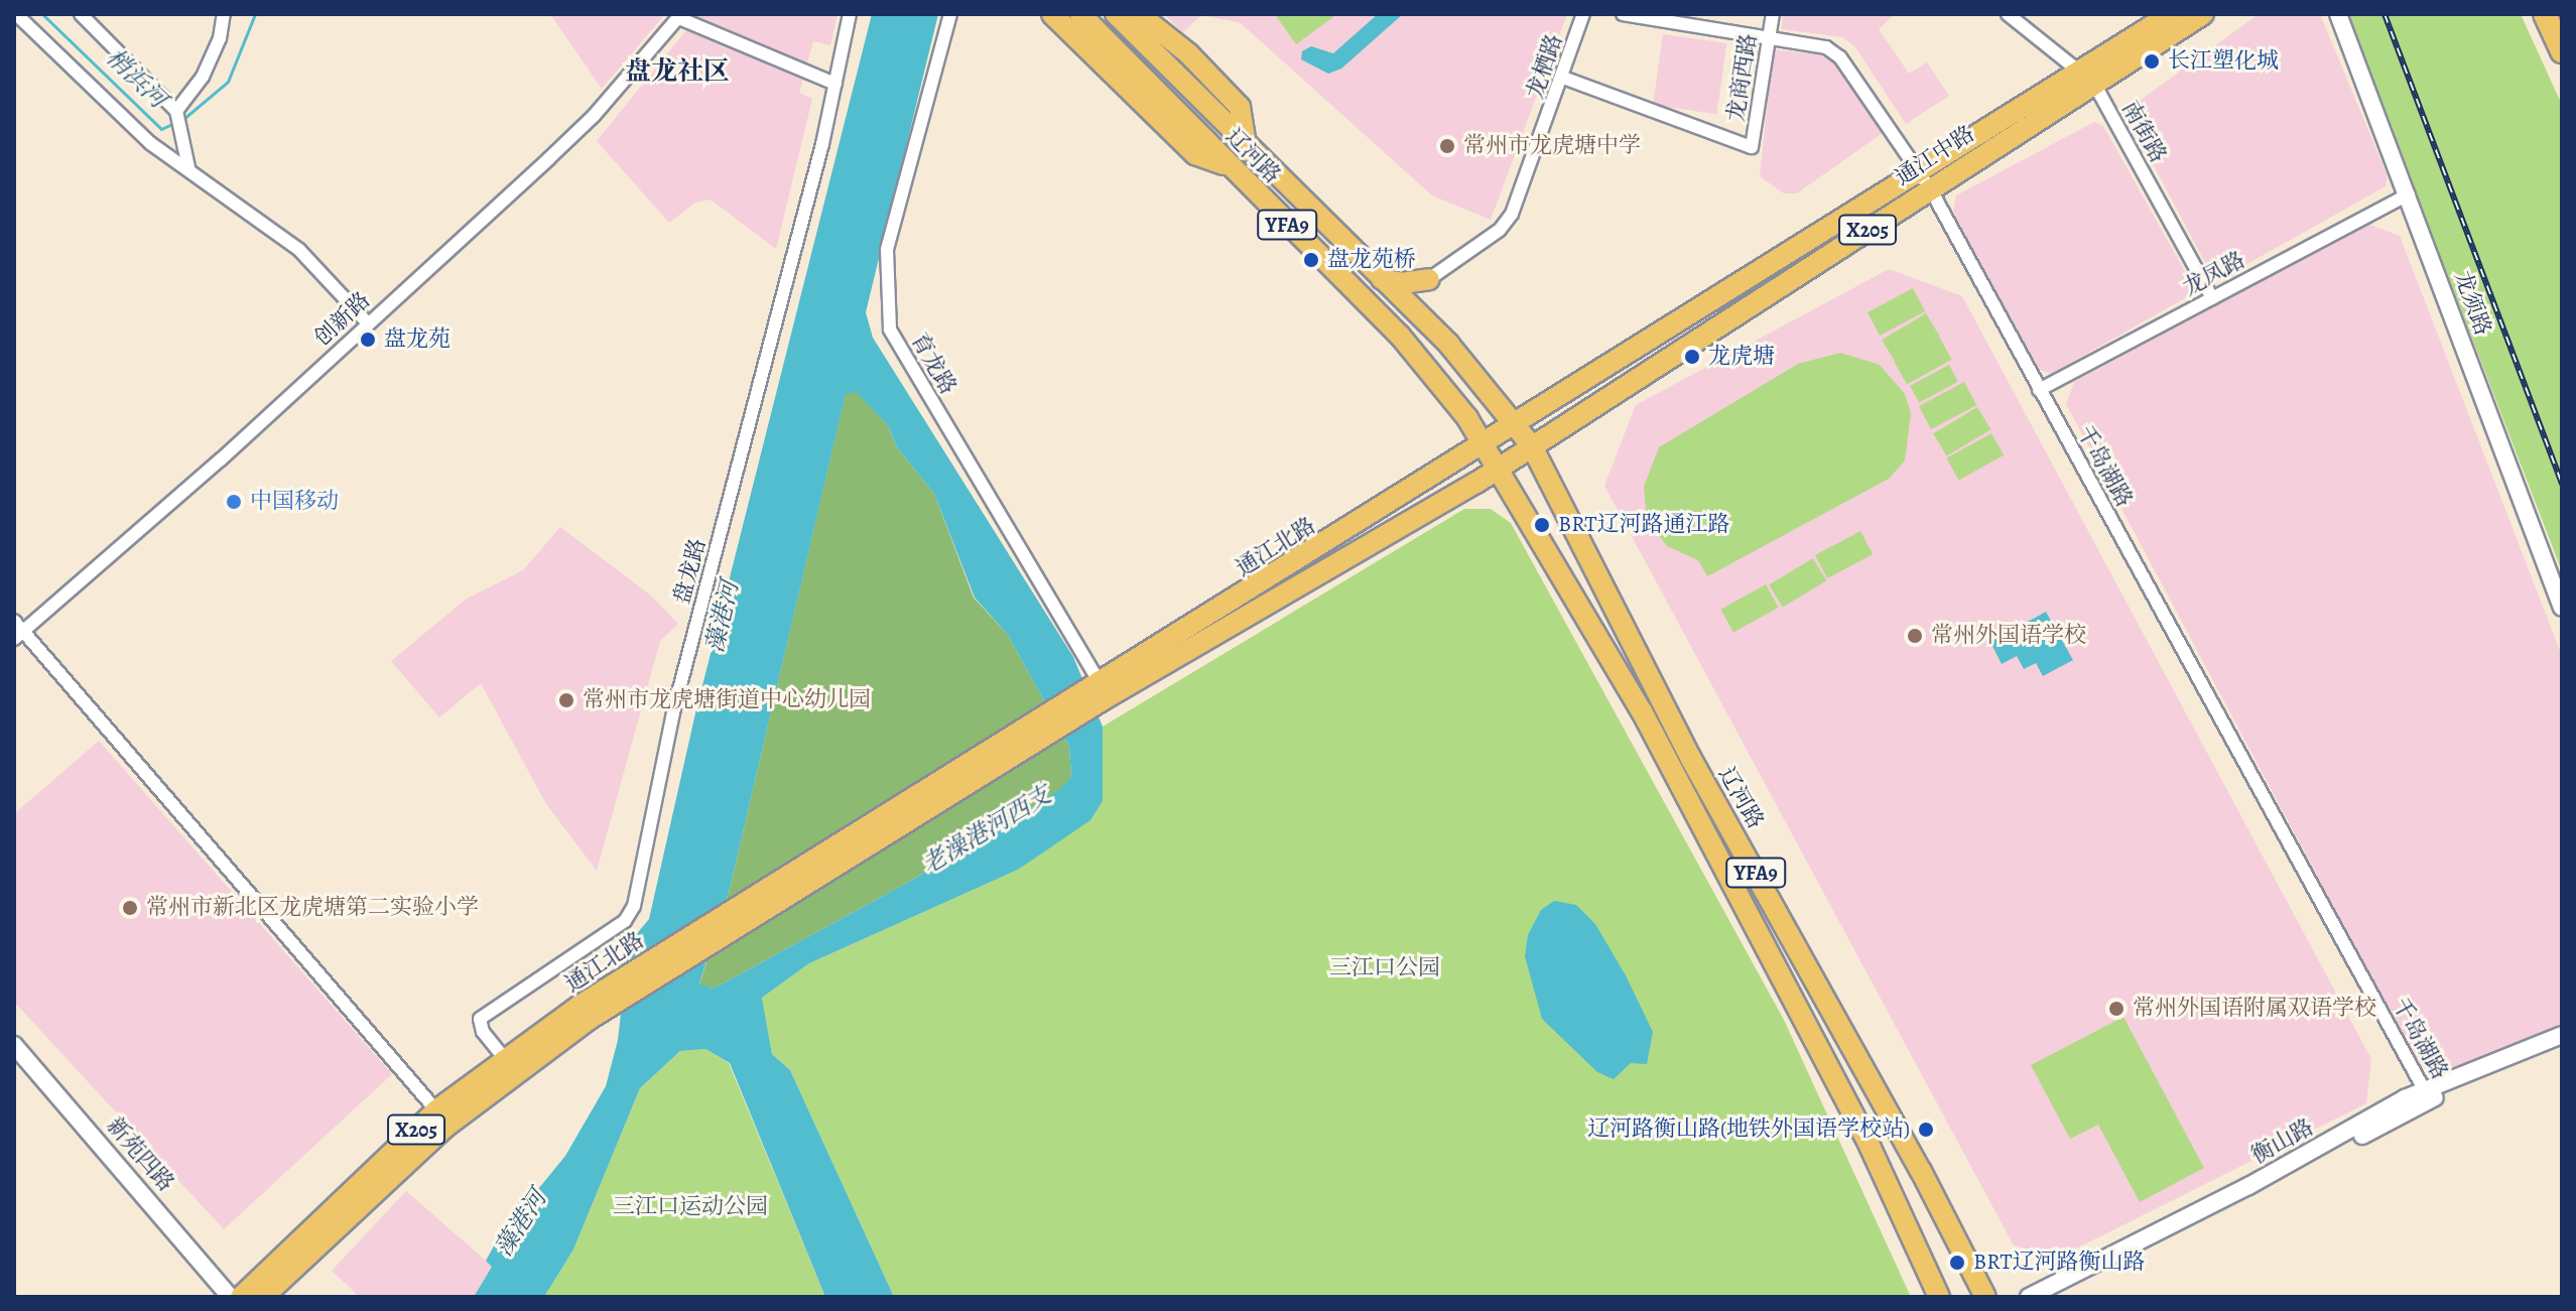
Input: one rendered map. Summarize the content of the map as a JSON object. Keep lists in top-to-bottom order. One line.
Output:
{"streets":{"main road":["辽河路","通江中路","YFA9","X205","通江北路"],"street":["龙栖路","龙商西路","南街路","龙凤路","龙须路","创新路","育龙路","千岛湖路","盘龙路","衡山路","新苑四路"]},"crossings":[["龙栖路","龙商西路"],["龙商西路","千岛湖路"],["南街路","通江中路"],["南街路","龙凤路"],["辽河路","通江中路"],["辽河路","YFA9"],["辽河路","通江北路"],["通江中路","YFA9"],["通江中路","千岛湖路"],["通江中路","通江北路"],["YFA9","通江北路"],["龙凤路","龙须路"],["龙凤路","千岛湖路"],["育龙路","通江北路"],["千岛湖路","衡山路"],["通江北路","盘龙路"]],"districts":["盘龙社区"],"water":["梢浜河","藻港河","老澡港河西支"],"parks":["三江口公园","三江口运动公园"],"places":["长江塑化城","常州市龙虎塘中学","盘龙苑桥","盘龙苑","龙虎塘","中国移动","BRT辽河路通江路","常州外国语学校","常州市龙虎塘街道中心幼儿园","常州市新北区龙虎塘第二实验小学","常州外国语附属双语学校","辽河路衡山路(地铁外国语学校站)","BRT辽河路衡山路"]}
